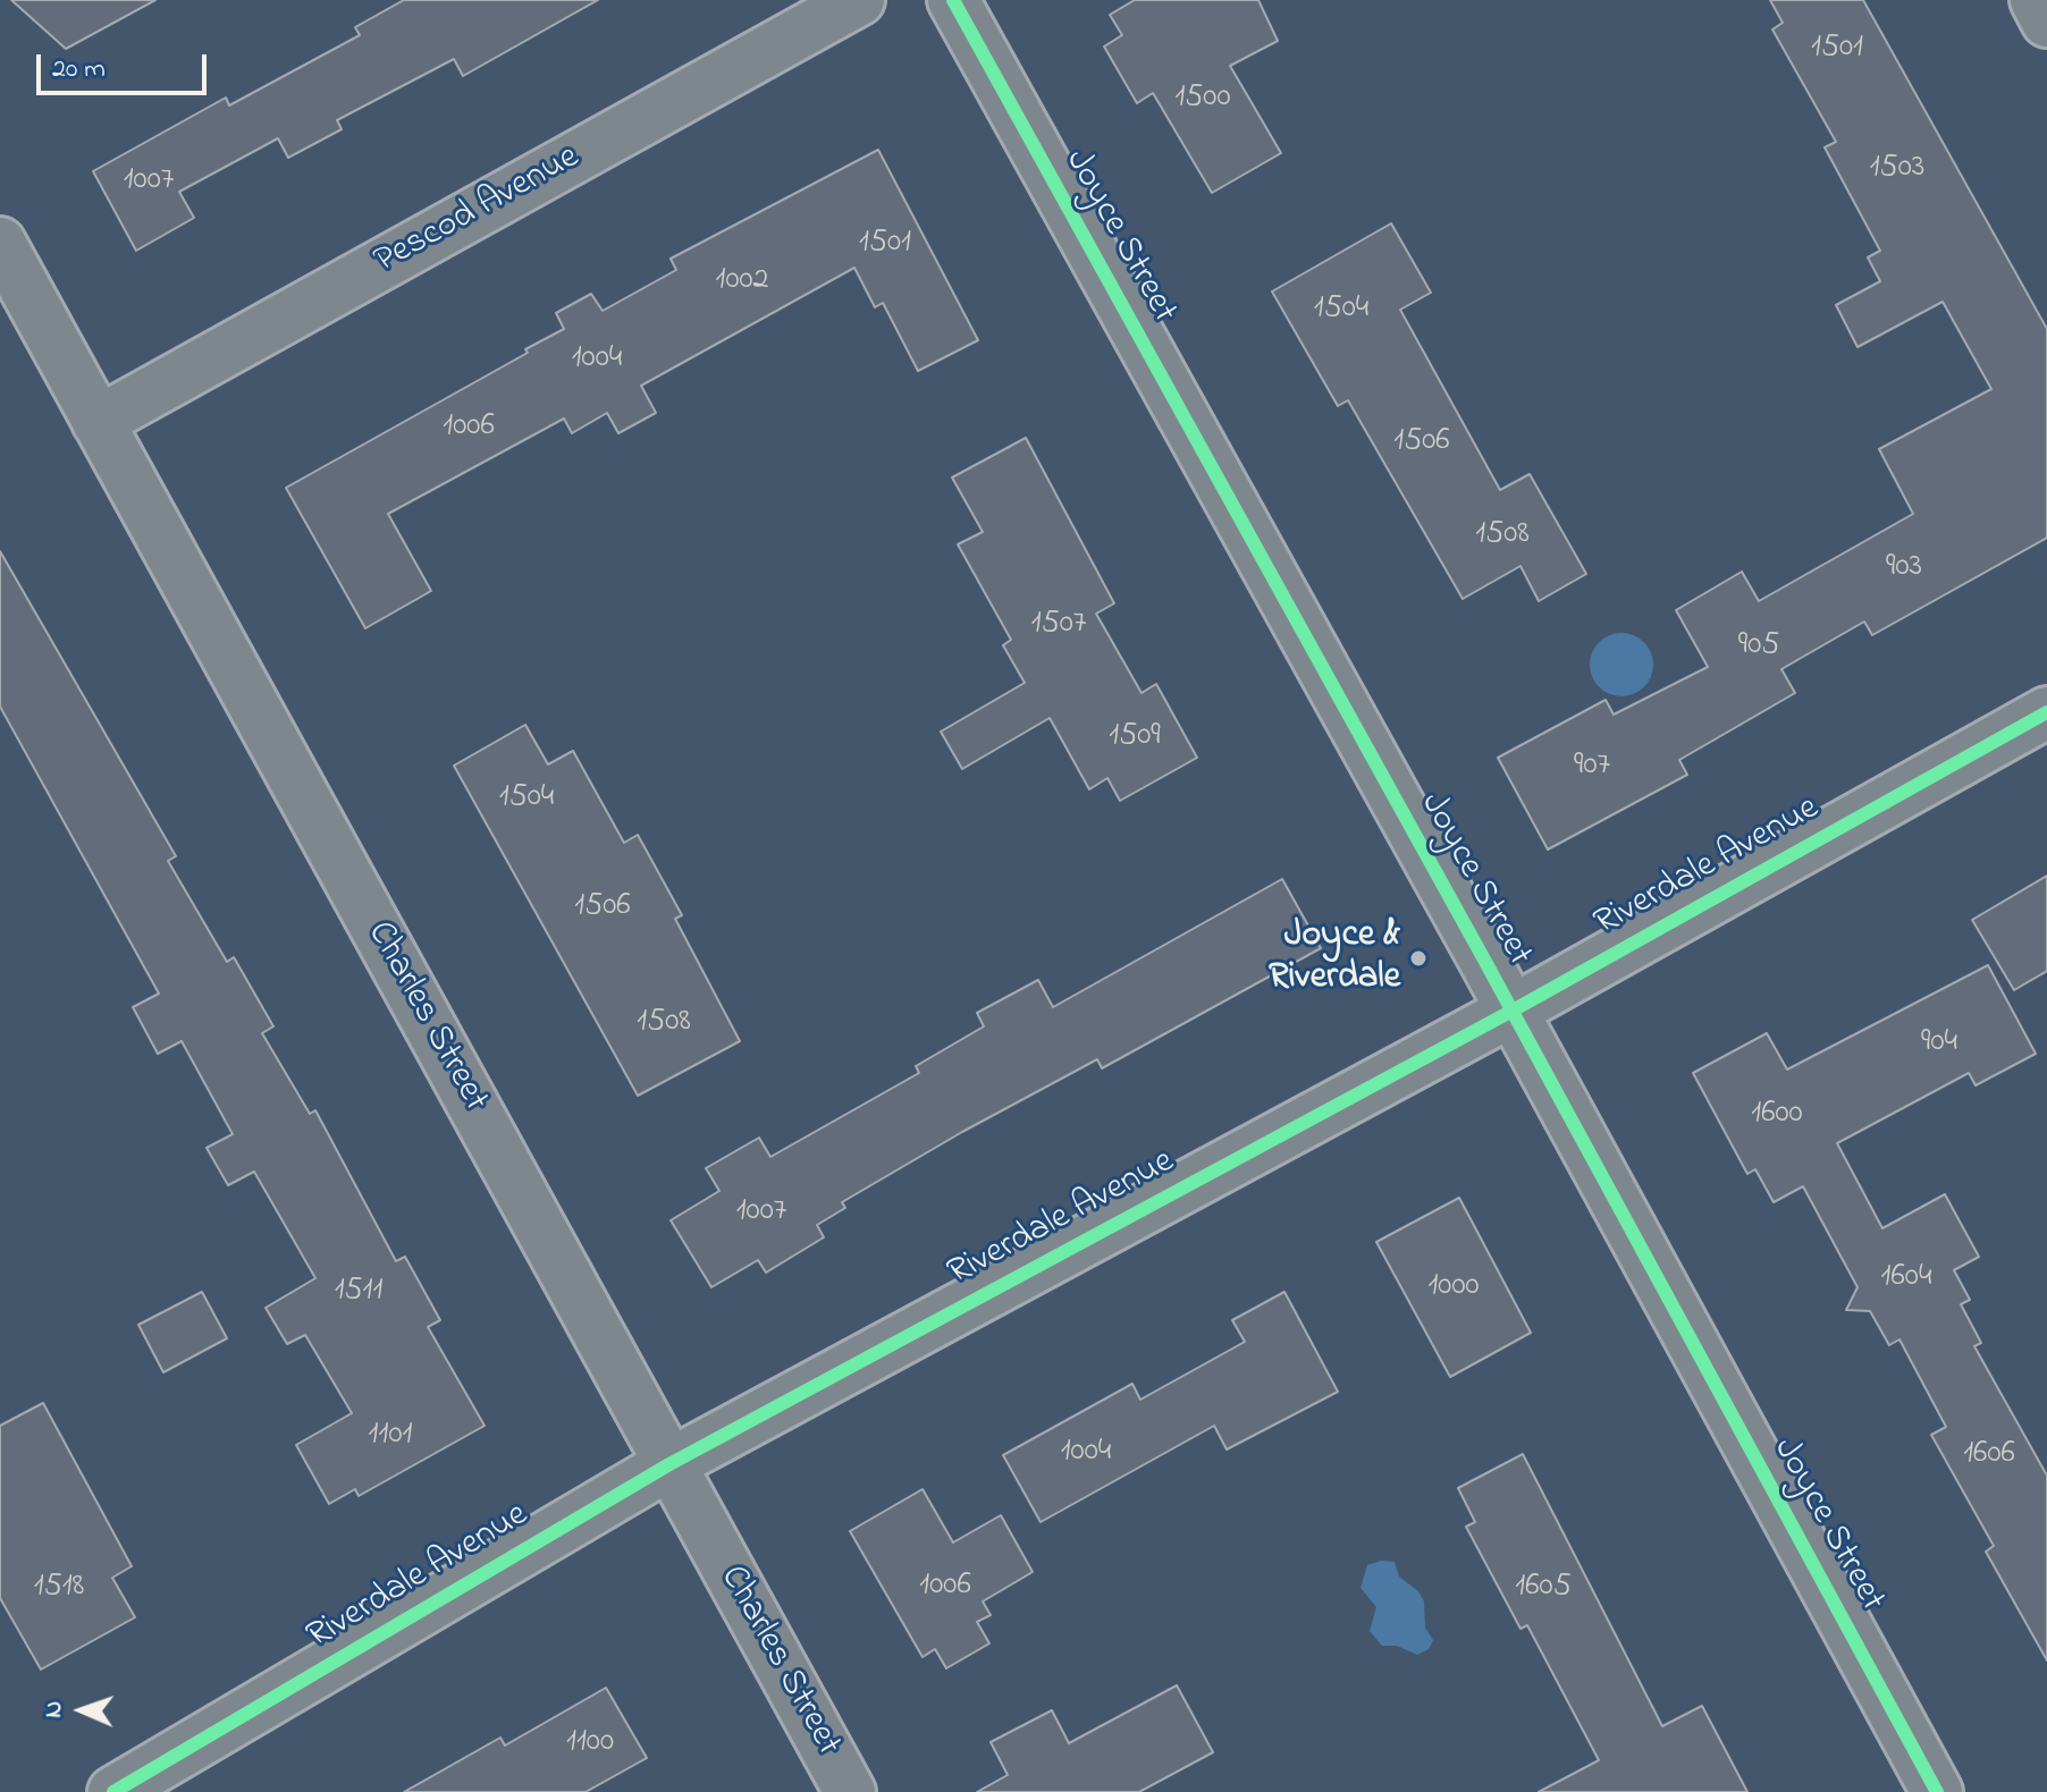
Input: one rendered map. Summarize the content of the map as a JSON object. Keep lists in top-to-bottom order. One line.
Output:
{"streets":{"street":["Pescod Avenue","Joyce Street","Riverdale Avenue","Charles Street"]},"crossings":[["Pescod Avenue","Charles Street"],["Joyce Street","Riverdale Avenue"],["Riverdale Avenue","Charles Street"]],"places":["Joyce & Riverdale"],"house_numbers":["1501","1500","1503","1007","1501","1002","1504","1004","1006","1506","1508","903","1507","905","1509","907","1504","1506","1508","904","1600","1007","1604","1000","1511","1101","1004","1606","1006","1518","1605","1100"],"scale_bar":"20 m","north":"left"}
